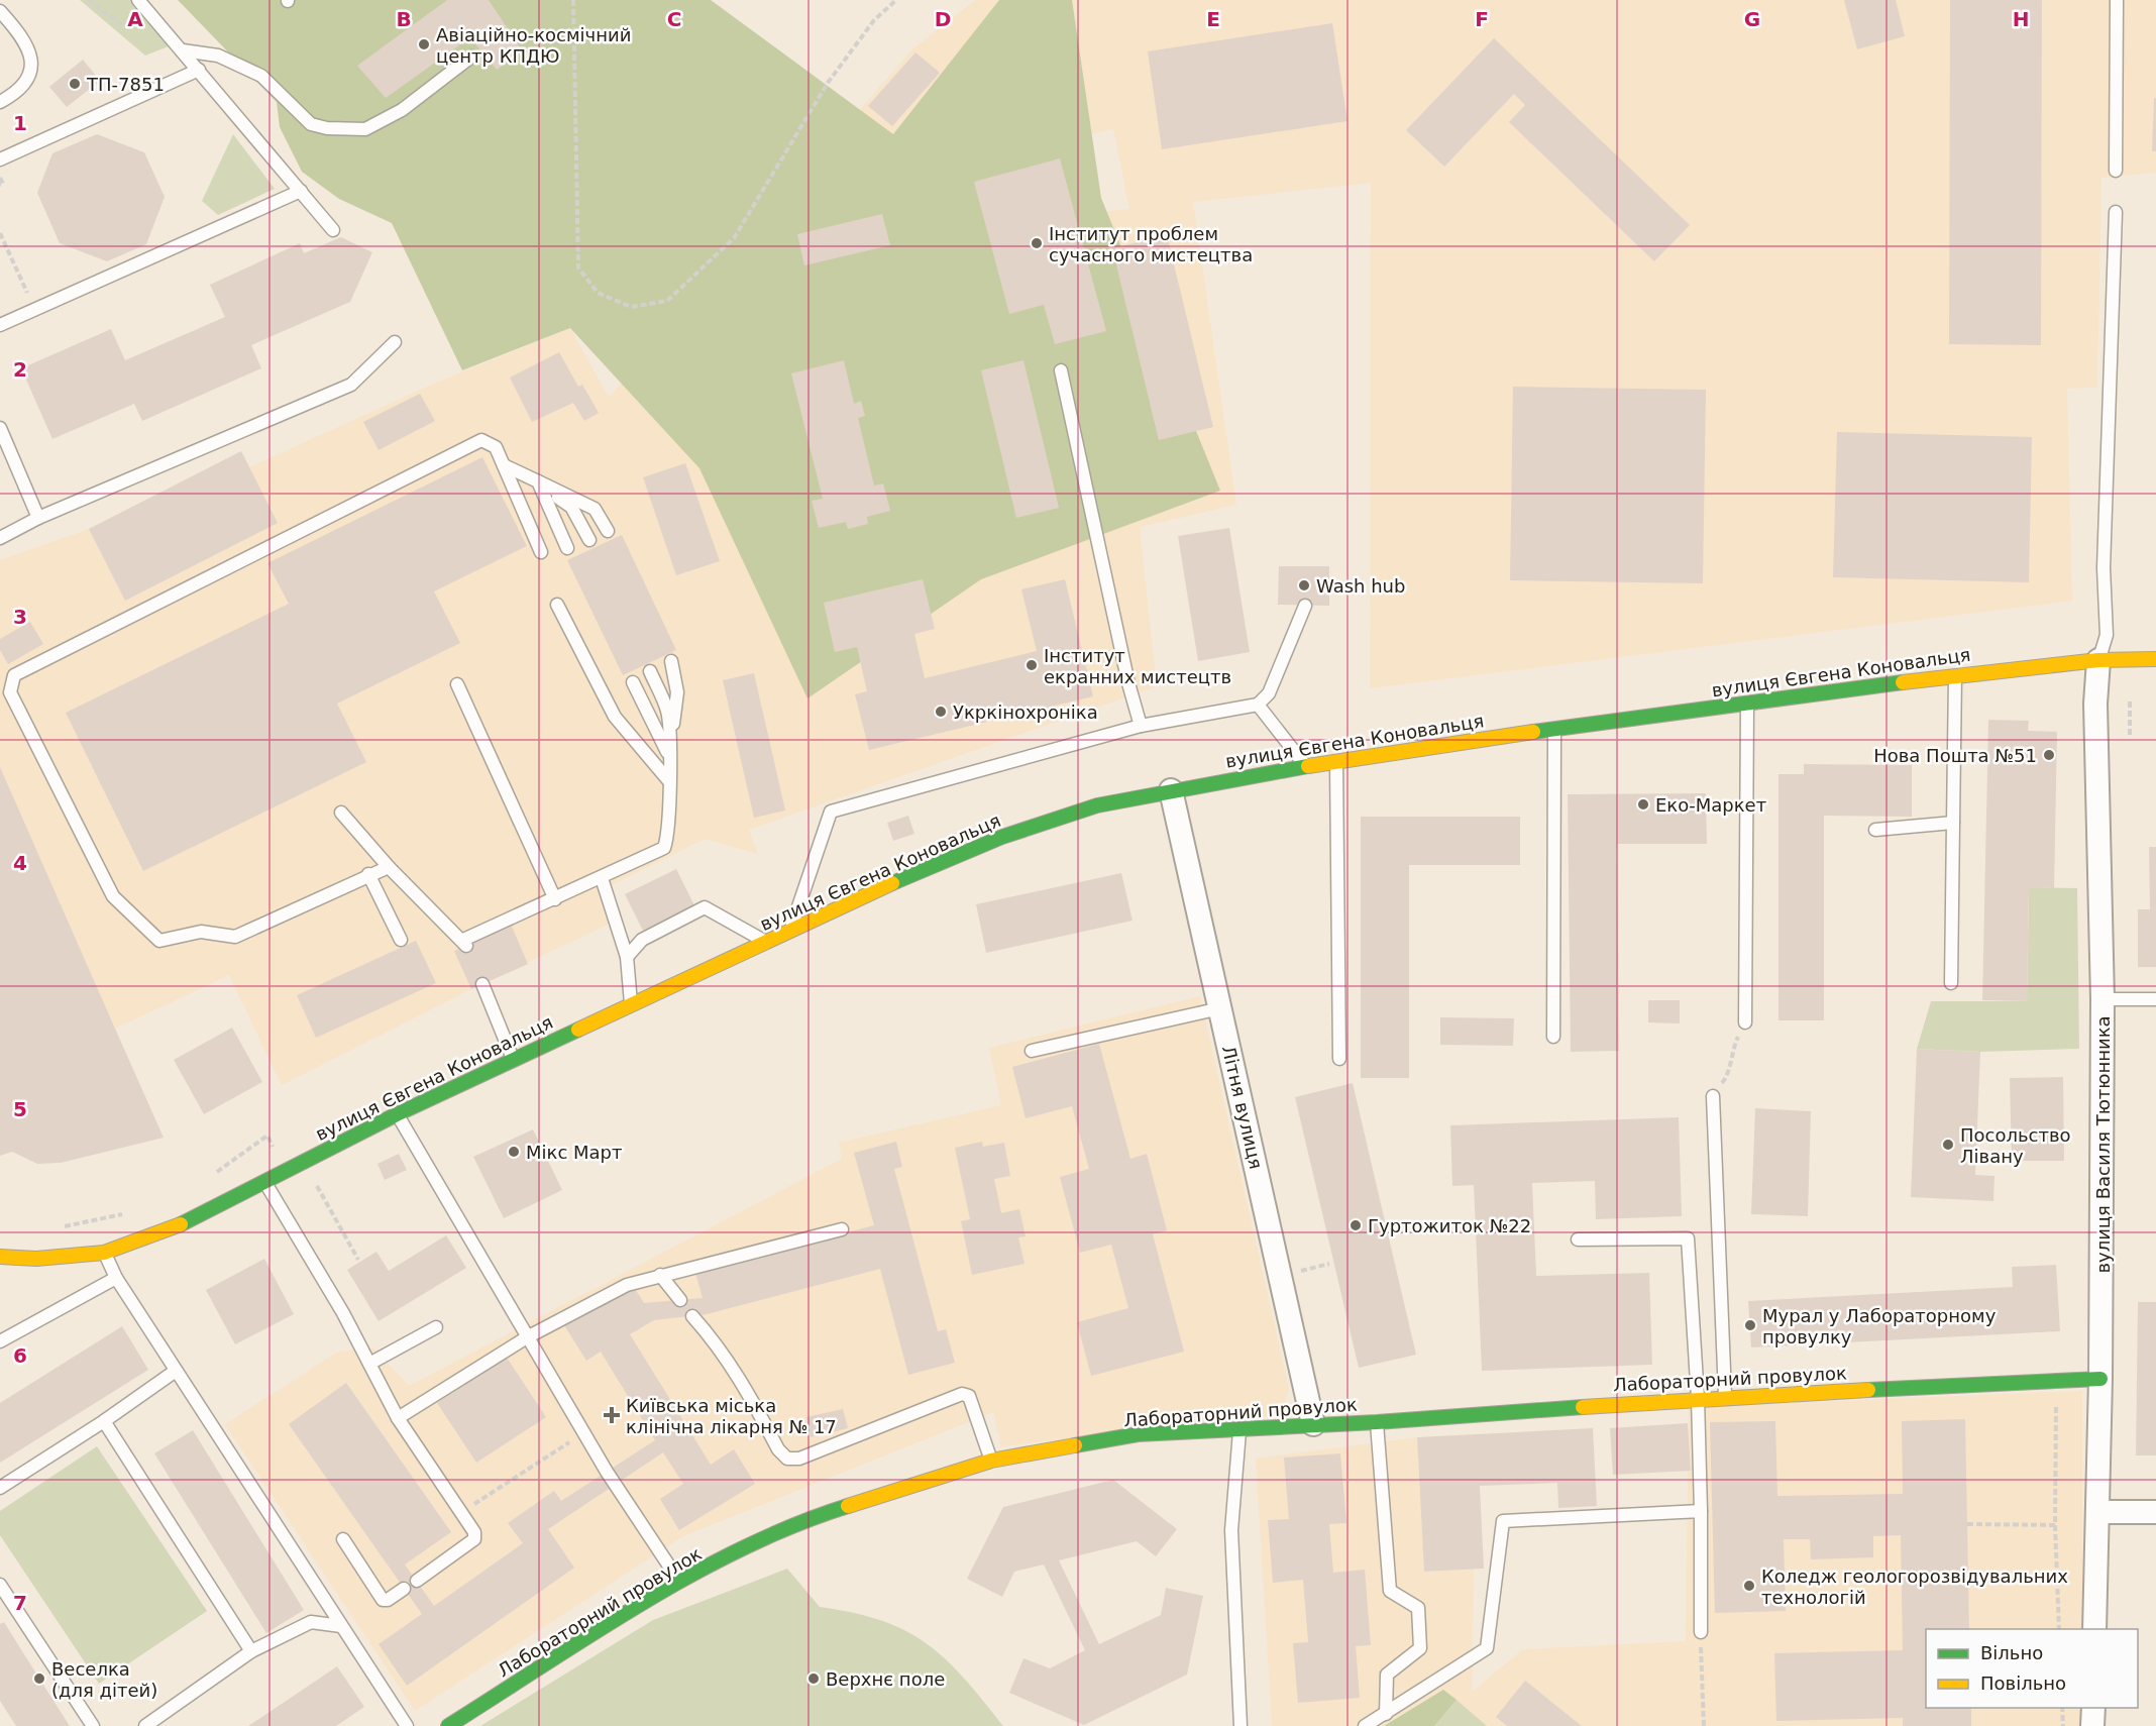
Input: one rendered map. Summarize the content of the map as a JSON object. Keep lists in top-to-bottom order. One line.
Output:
{"streets":{"main road":["вулиця Євгена Коновальця","Лабораторний провулок"],"street":["Літня вулиця","вулиця Василя Тютюнника"]},"crossings":[["вулиця Євгена Коновальця","Літня вулиця"],["вулиця Євгена Коновальця","вулиця Василя Тютюнника"],["Літня вулиця","Лабораторний провулок"],["вулиця Василя Тютюнника","Лабораторний провулок"]],"places":{"other":["Авіаційно-космічний центр КПДЮ","ТП-7851","Інститут проблем сучасного мистецтва","Wash hub","Інститут екранних мистецтв","Укркінохроніка","Нова Пошта №51","Еко-Маркет","Посольство Лівану","Мікс Март","Гуртожиток №22","Мурал у Лабораторному провулку","Коледж геологорозвідувальних технологій","Веселка (для дітей)","Верхнє поле"],"health":["Київська міська клінічна лікарня № 17"]},"legend":["Вільно","Повільно"],"grid":{"columns":["A","B","C","D","E","F","G","H"],"rows":["1","2","3","4","5","6","7"]}}
